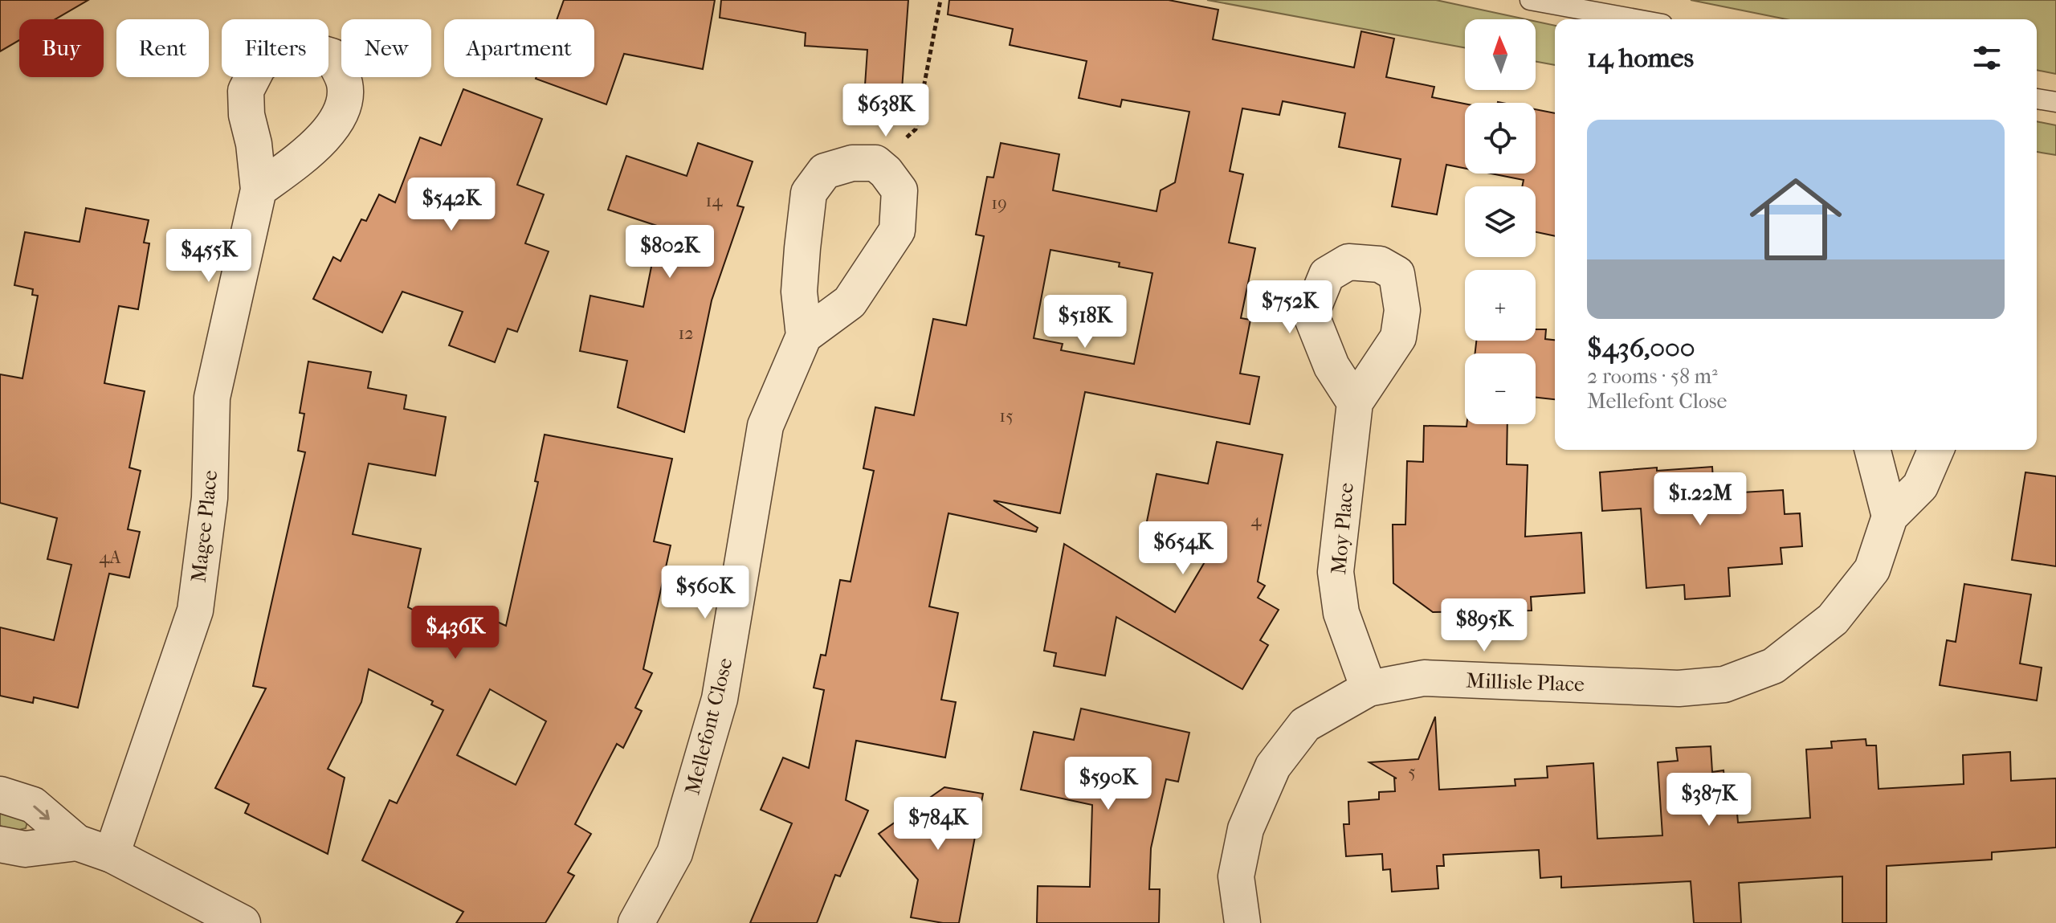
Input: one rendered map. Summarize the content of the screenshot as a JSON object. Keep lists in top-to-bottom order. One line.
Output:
{"streets":{"street":["Magee Place","Moy Place","Millisle Place","Mellefont Close"]},"crossings":[["Moy Place","Millisle Place"]],"house_numbers":["14","19","12","15","4","4A","5"],"north":"top","page":{"map_buttons":["+","−"],"chip":["Buy","Rent","Filters","New","Apartment"],"heading":"14 homes","price":["$638K","$542K","$802K","$455K","$752K","$518K","$1.22M","$654K","$560K","$895K","$436K","$590K","$387K","$784K"],"list":[{"name":"$436,000","note":"2 rooms · 58 m² · Mellefont Close"}]}}
